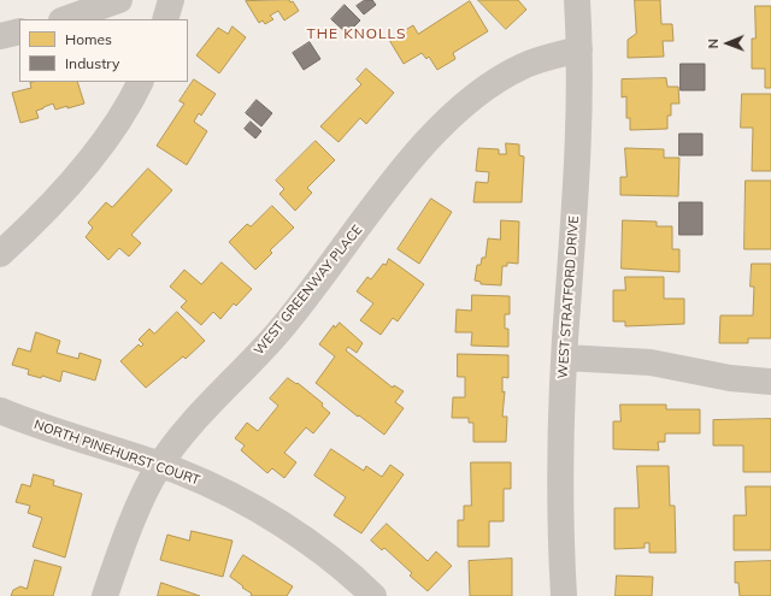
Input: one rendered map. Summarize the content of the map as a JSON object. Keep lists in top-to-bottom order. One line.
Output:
{"streets":{"street":["WEST GREENWAY PLACE","WEST STRATFORD DRIVE","NORTH PINEHURST COURT"]},"crossings":[["WEST GREENWAY PLACE","WEST STRATFORD DRIVE"],["WEST GREENWAY PLACE","NORTH PINEHURST COURT"]],"districts":["THE KNOLLS"],"legend":["Homes","Industry"],"north":"left"}
